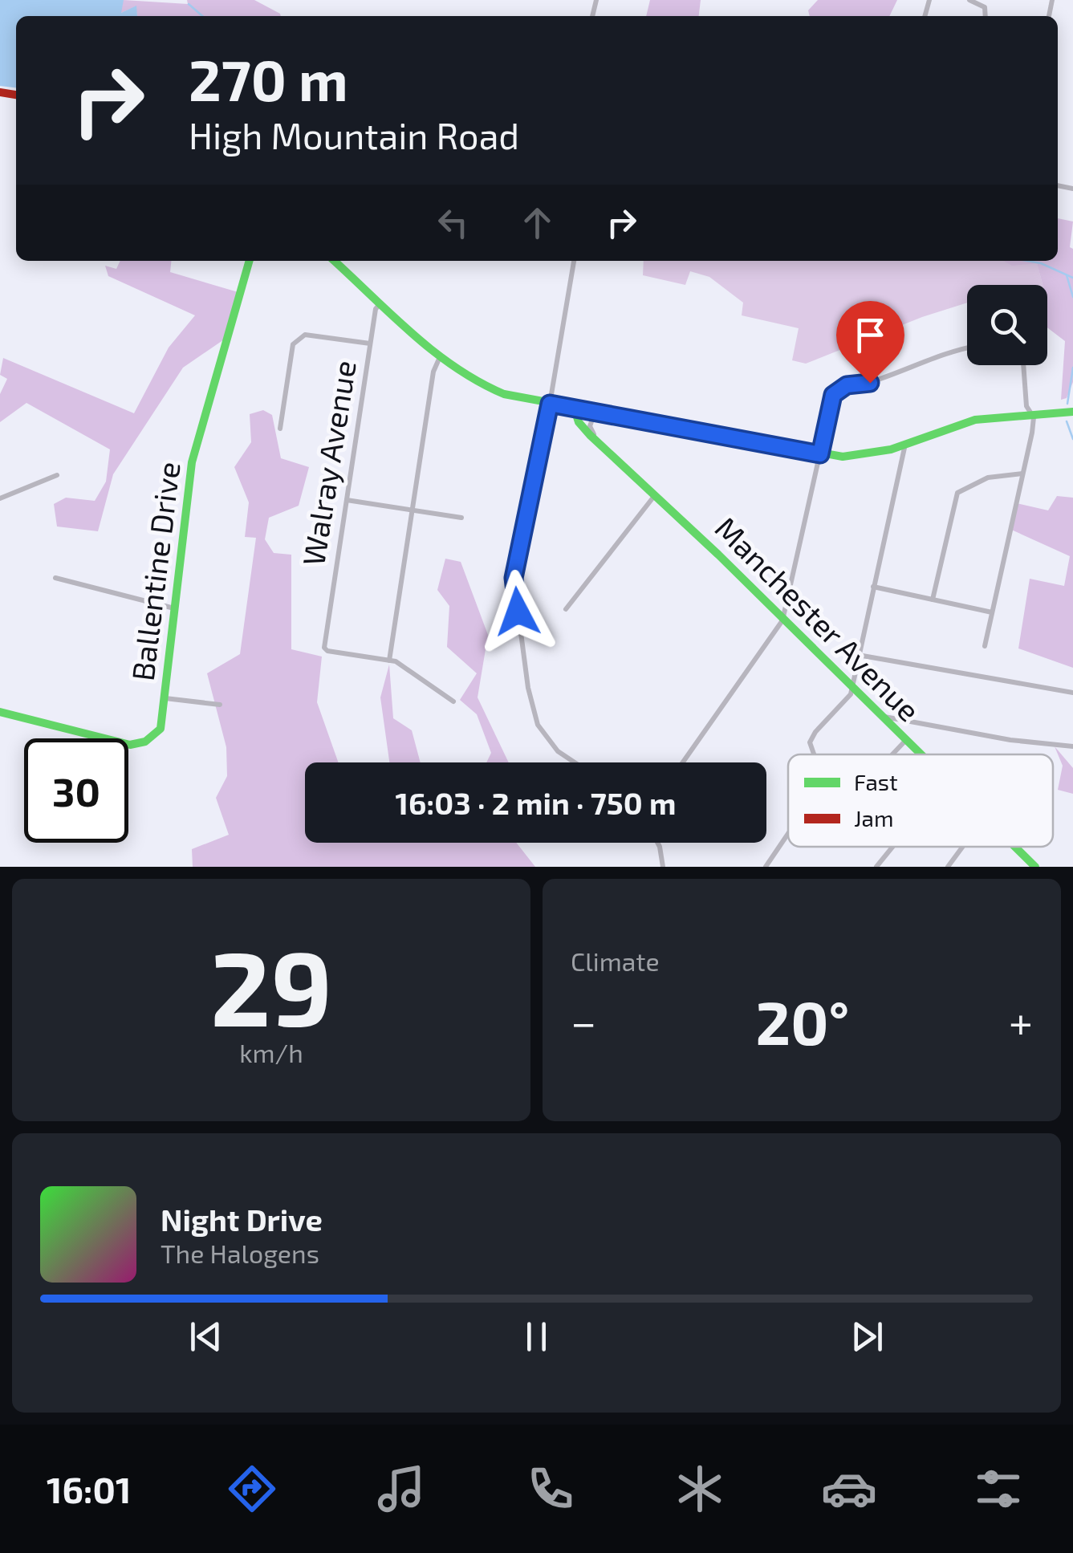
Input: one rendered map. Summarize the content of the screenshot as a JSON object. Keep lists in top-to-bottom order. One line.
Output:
{"streets":{"street":["Walray Avenue","Ballentine Drive","Manchester Avenue"]},"legend":["Fast","Jam"],"page":{"turn":["270 m","High Mountain Road"],"limit":"30","trip":"16:03 · 2 min · 750 m","tile":[["29","km/h"],"Climate"],"heat":["−","20°","+"],"song":["Night Drive","The Halogens"],"tabs":"16:01"}}
